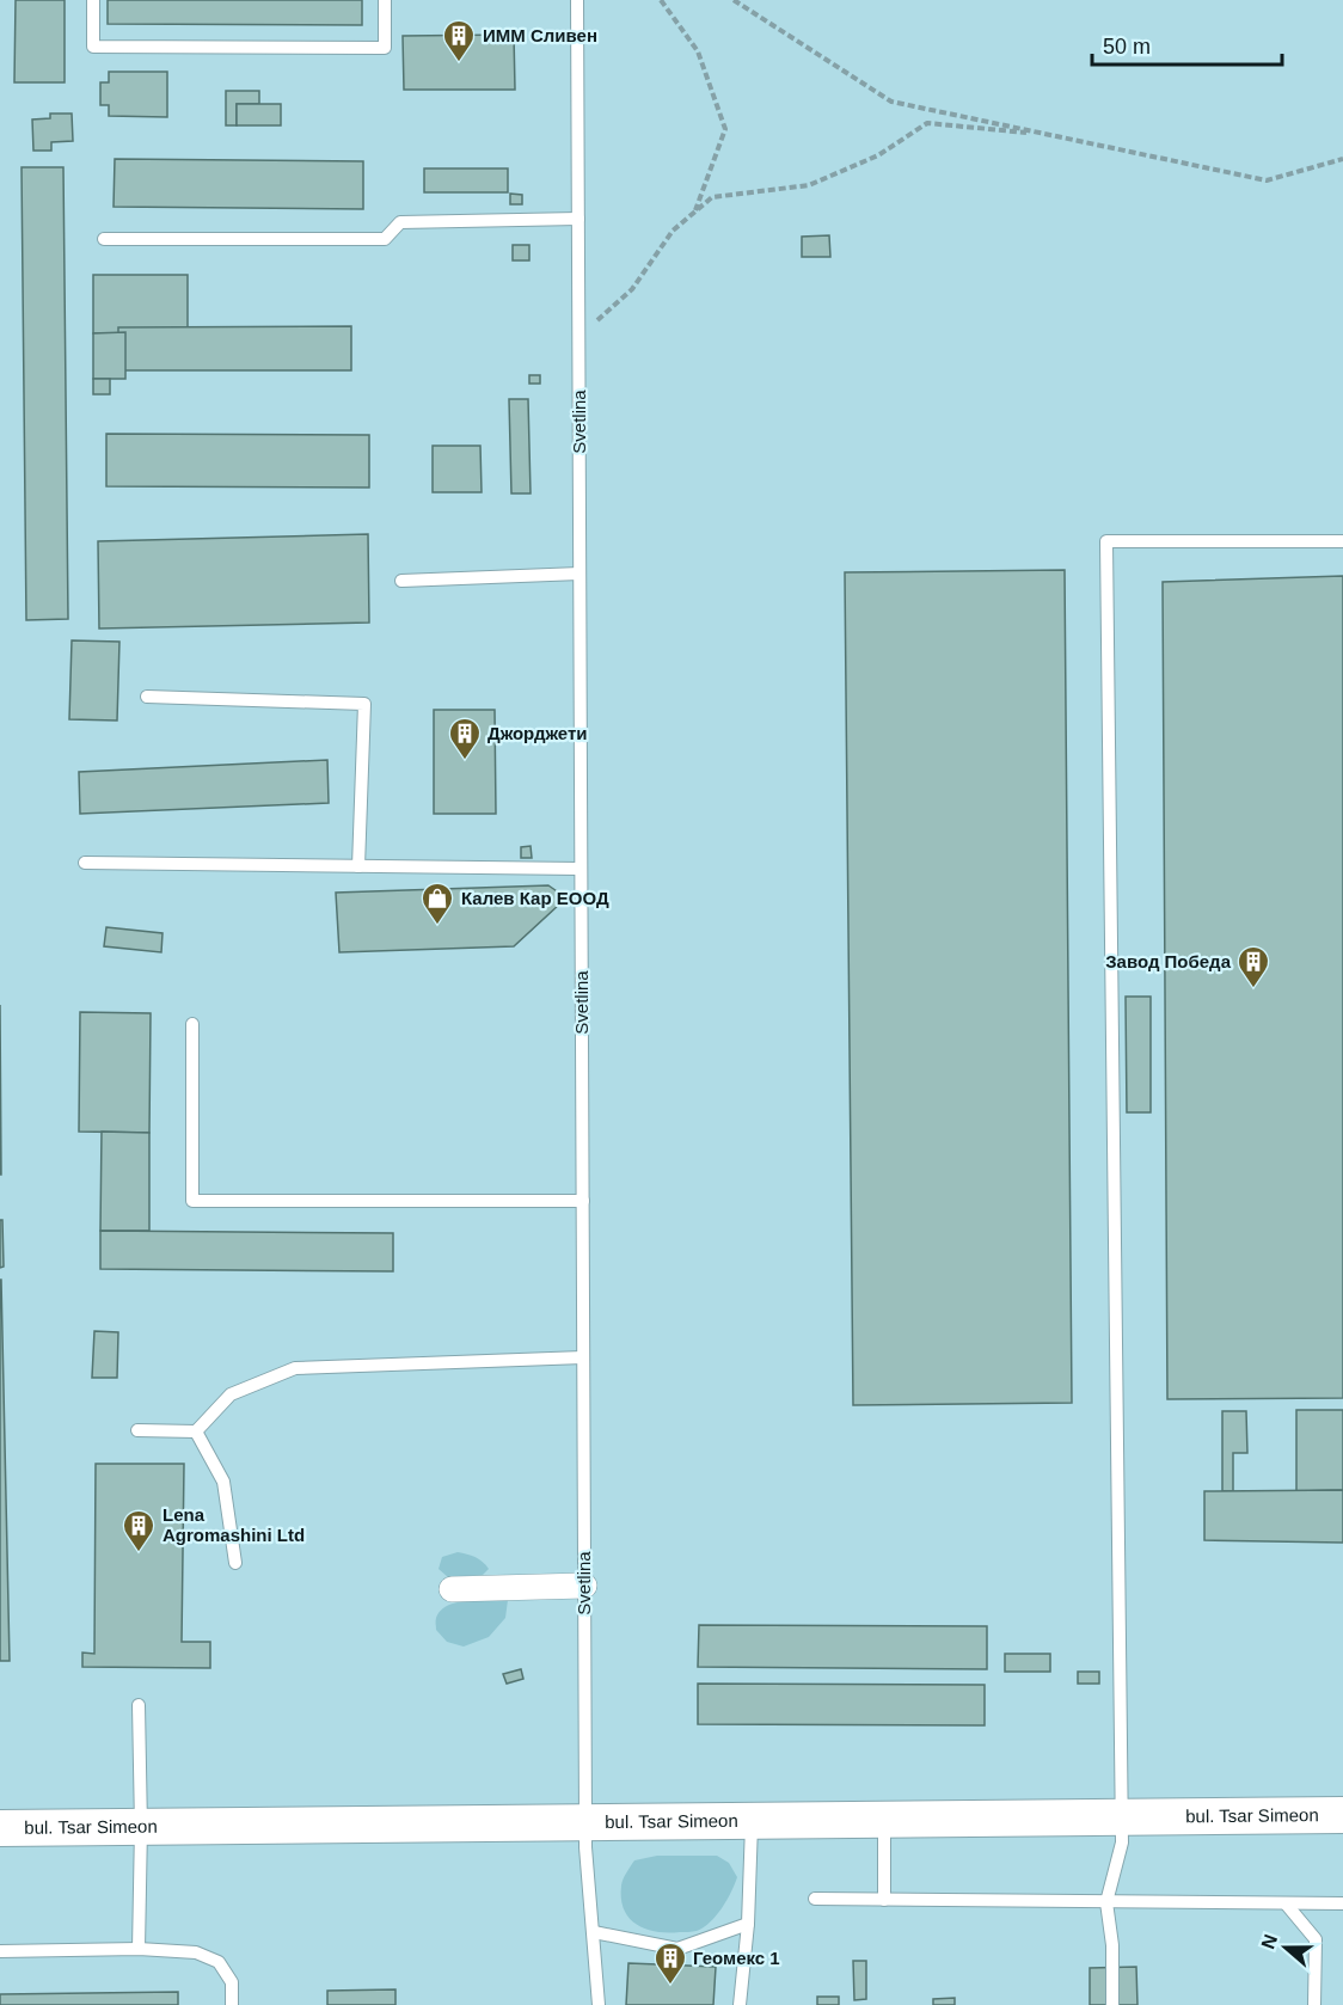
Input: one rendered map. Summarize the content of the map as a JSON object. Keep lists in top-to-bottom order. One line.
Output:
{"streets":{"main road":["bul. Tsar Simeon"],"lane":["Svetlina"]},"crossings":[["Svetlina","bul. Tsar Simeon"]],"places":{"building":["ИММ Сливен","Джорджети","Завод Победа","Lena Agromashini Ltd","Геомекс 1"],"shop":["Калев Кар ЕООД"]},"scale_bar":"50 m","north":"left"}
